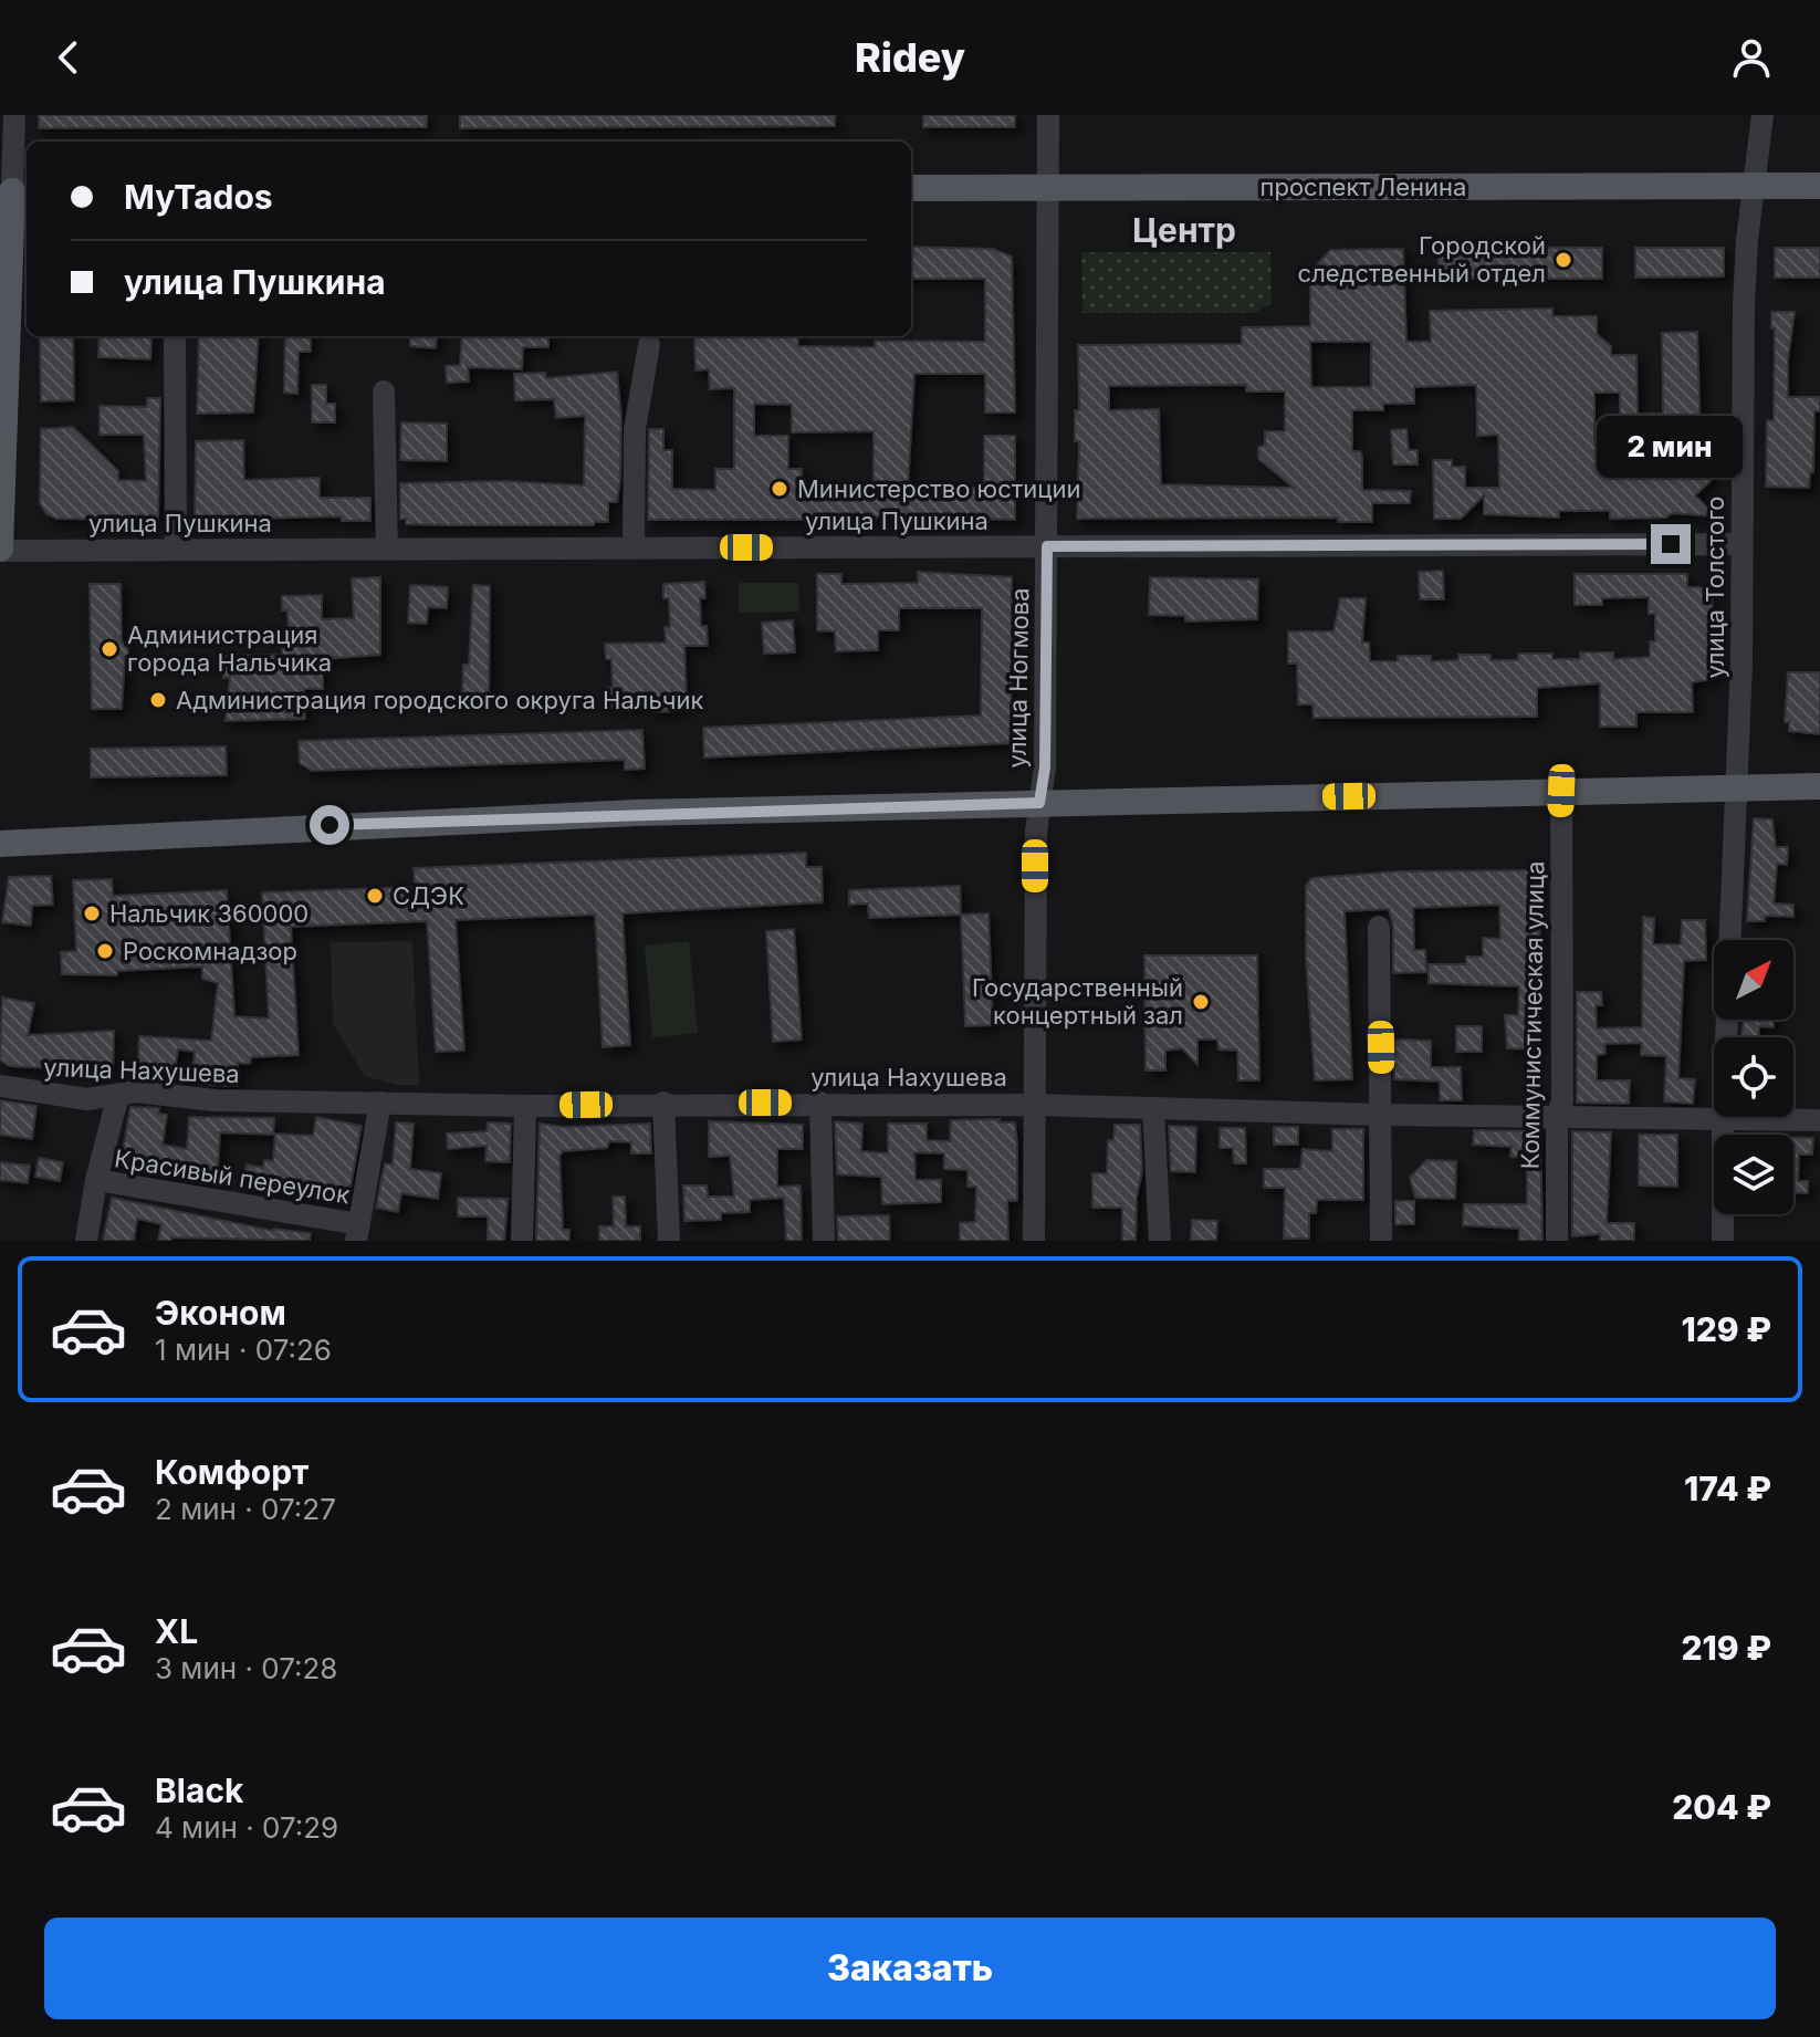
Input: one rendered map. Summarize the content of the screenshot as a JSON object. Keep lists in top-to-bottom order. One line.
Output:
{"streets":{"main road":["проспект Ленина"],"street":["улица Пушкина","улица Толстого","улица Ногмова","Коммунистическая улица","улица Нахушева","Красивый переулок"]},"crossings":[["проспект Ленина","улица Толстого"],["проспект Ленина","улица Ногмова"],["улица Пушкина","улица Толстого"],["улица Пушкина","улица Ногмова"],["улица Ногмова","улица Нахушева"],["Коммунистическая улица","улица Нахушева"]],"districts":["Центр"],"places":["Городской следственный отдел","Министерство юстиции","Администрация города Нальчика","Администрация городского округа Нальчик","СДЭК","Нальчик 360000","Роскомнадзор","Государственный концертный зал"],"north":"top right","page":{"header":"Ridey","banner":["MyTados","улица Пушкина"],"bubble":"2 мин","list":[{"name":"Эконом","note":"1 мин · 07:26","value":"129 ₽"},{"name":"Комфорт","note":"2 мин · 07:27","value":"174 ₽"},{"name":"XL","note":"3 мин · 07:28","value":"219 ₽"},{"name":"Black","note":"4 мин · 07:29","value":"204 ₽"}],"buttons":"Заказать"}}
